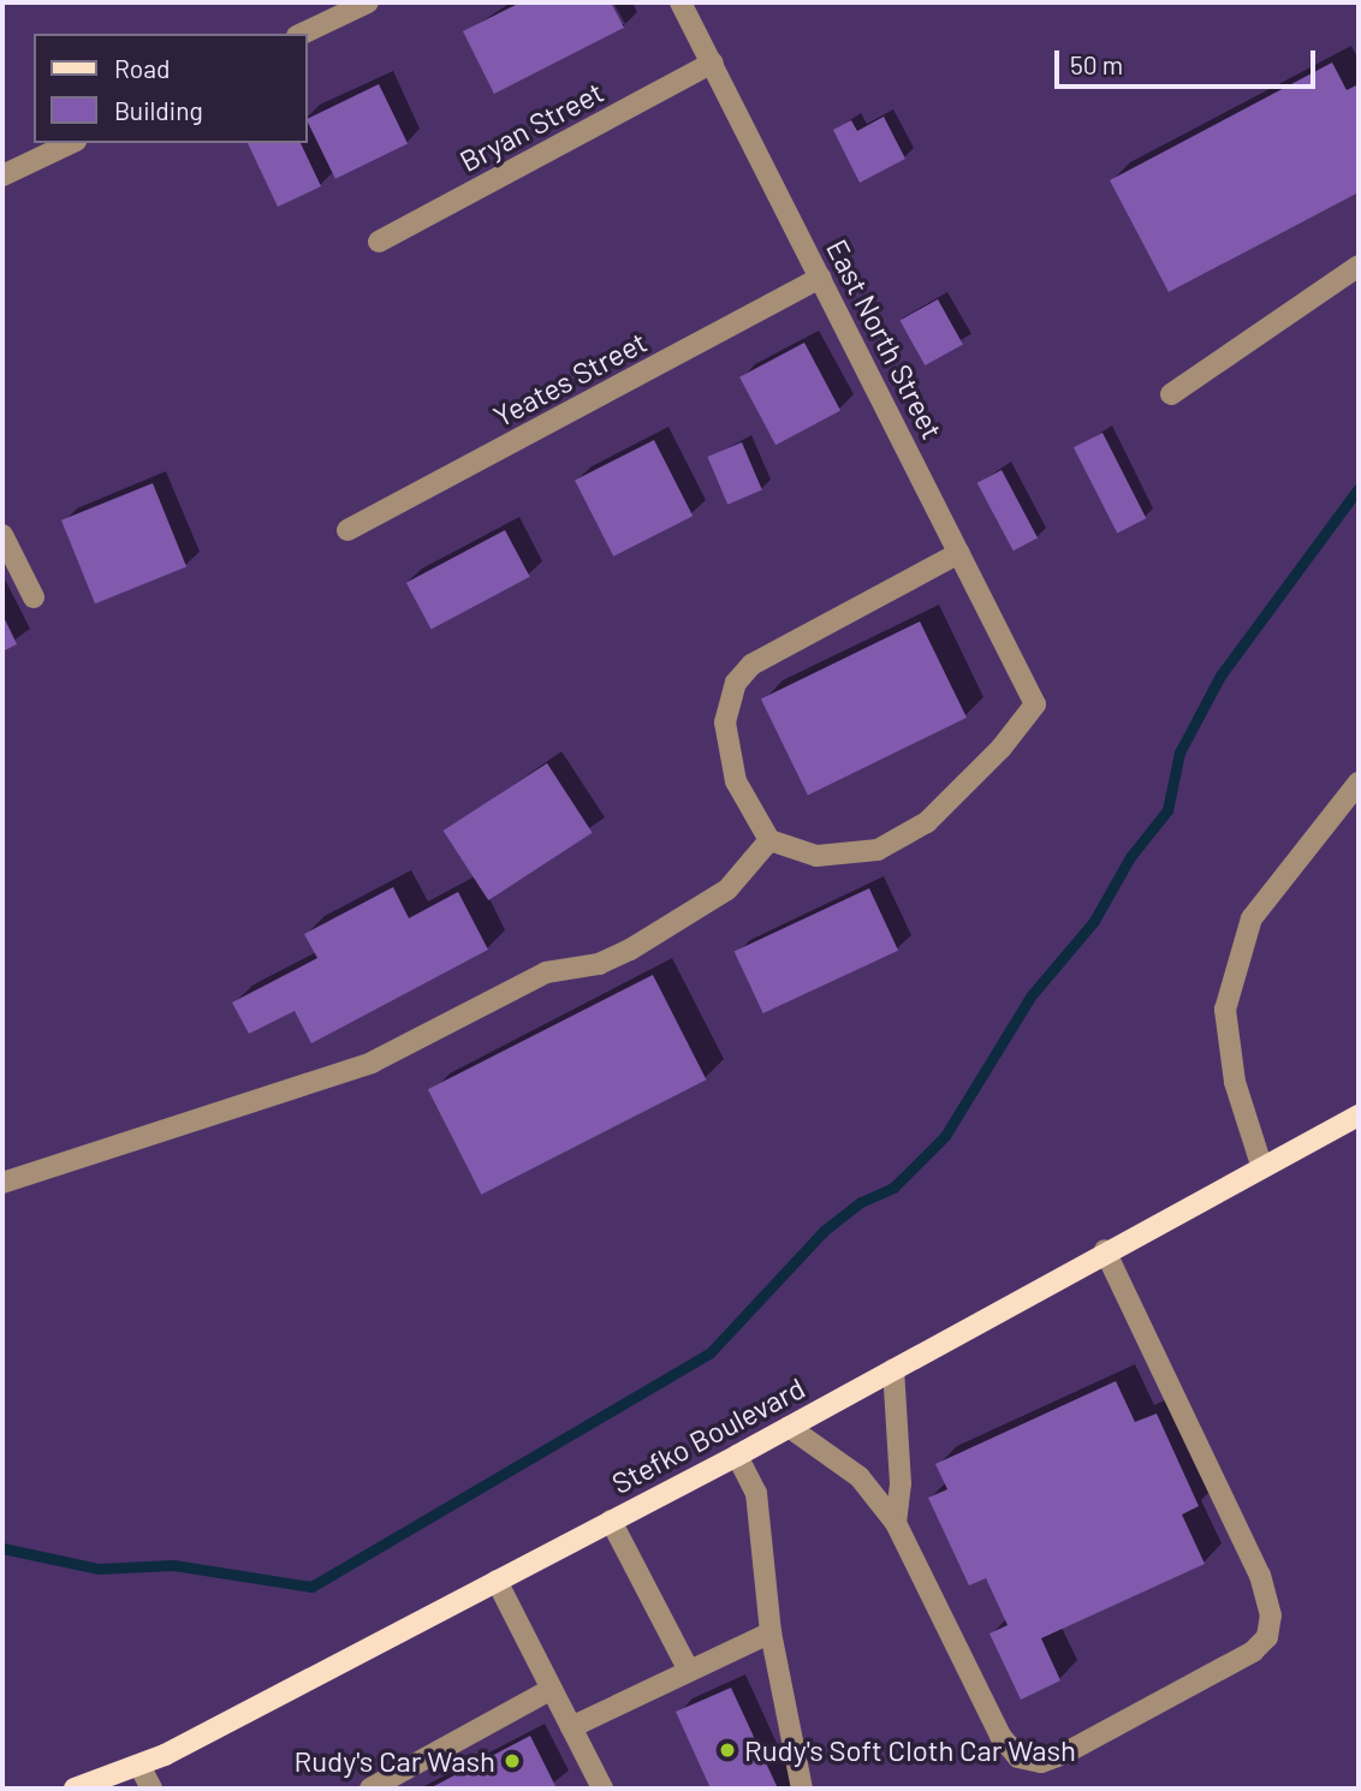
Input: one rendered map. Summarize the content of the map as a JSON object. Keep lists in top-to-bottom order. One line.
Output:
{"streets":{"main road":["Stefko Boulevard"],"street":["Bryan Street","East North Street","Yeates Street"]},"crossings":[["Bryan Street","East North Street"],["East North Street","Yeates Street"]],"places":["Rudy's Soft Cloth Car Wash","Rudy's Car Wash"],"legend":["Road","Building"],"scale_bar":"50 m"}
